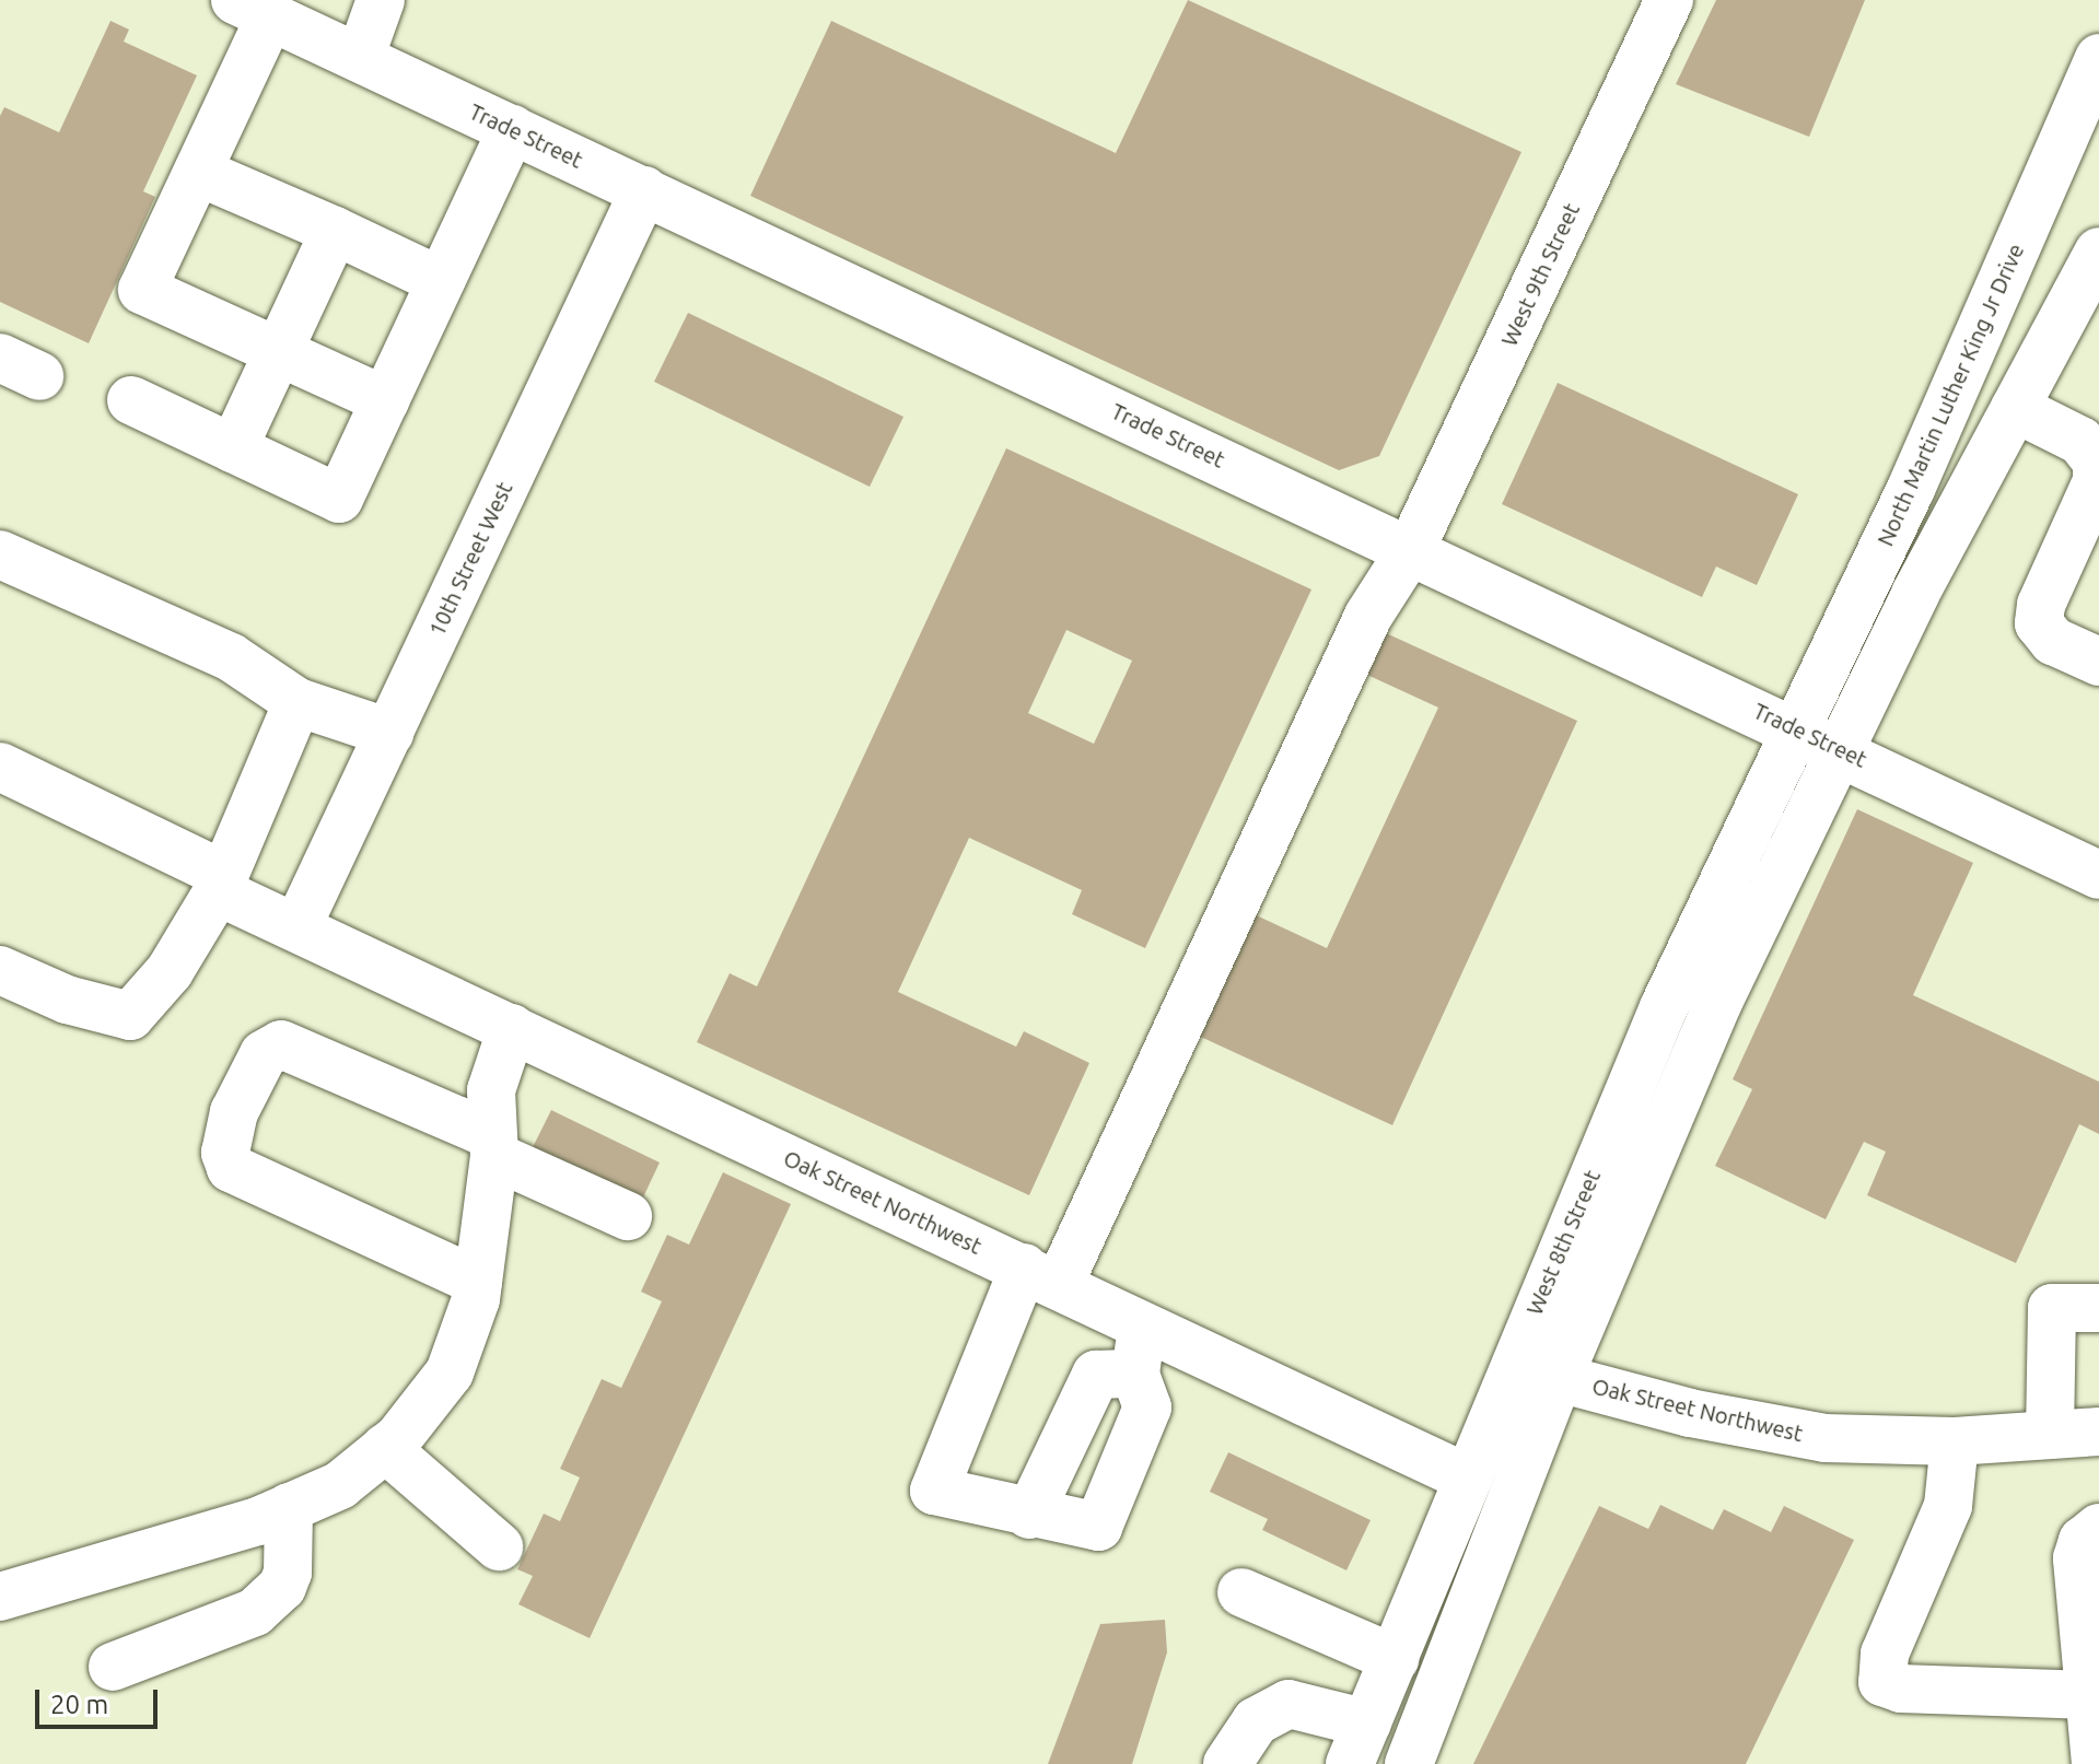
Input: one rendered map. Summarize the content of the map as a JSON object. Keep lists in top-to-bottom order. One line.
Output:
{"streets":{"street":["Trade Street","West 9th Street","North Martin Luther King Jr Drive","10th Street West","Oak Street Northwest","West 8th Street"]},"crossings":[["Trade Street","West 9th Street"],["Trade Street","North Martin Luther King Jr Drive"],["Trade Street","10th Street West"],["Trade Street","West 8th Street"],["West 9th Street","Oak Street Northwest"],["North Martin Luther King Jr Drive","West 8th Street"],["10th Street West","Oak Street Northwest"],["Oak Street Northwest","West 8th Street"]],"scale_bar":"20 m"}
